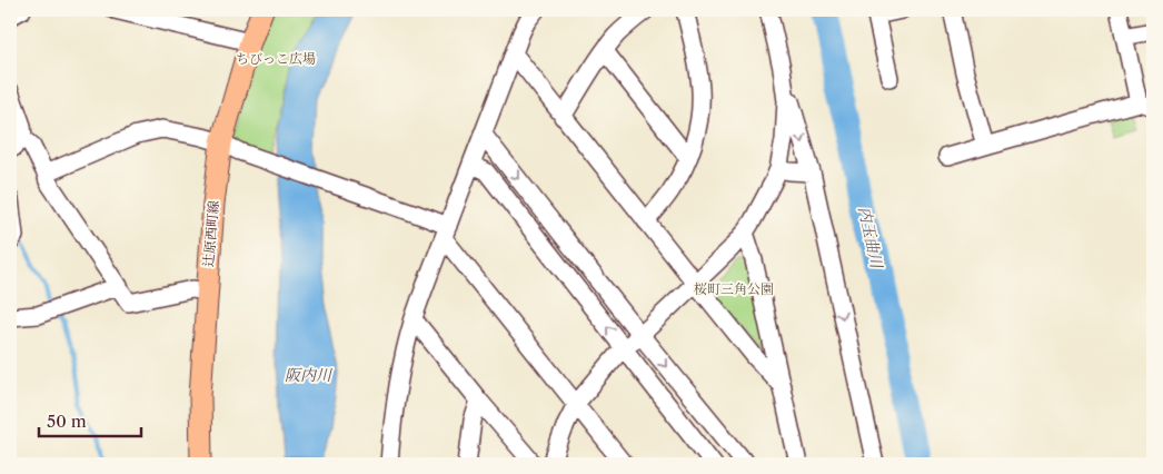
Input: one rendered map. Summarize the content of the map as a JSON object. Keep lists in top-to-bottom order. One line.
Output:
{"streets":{"main road":["辻原西町線"]},"water":["内玉曲川","阪内川"],"parks":["ちびっこ広場","桜町三角公園"],"scale_bar":"50 m"}
